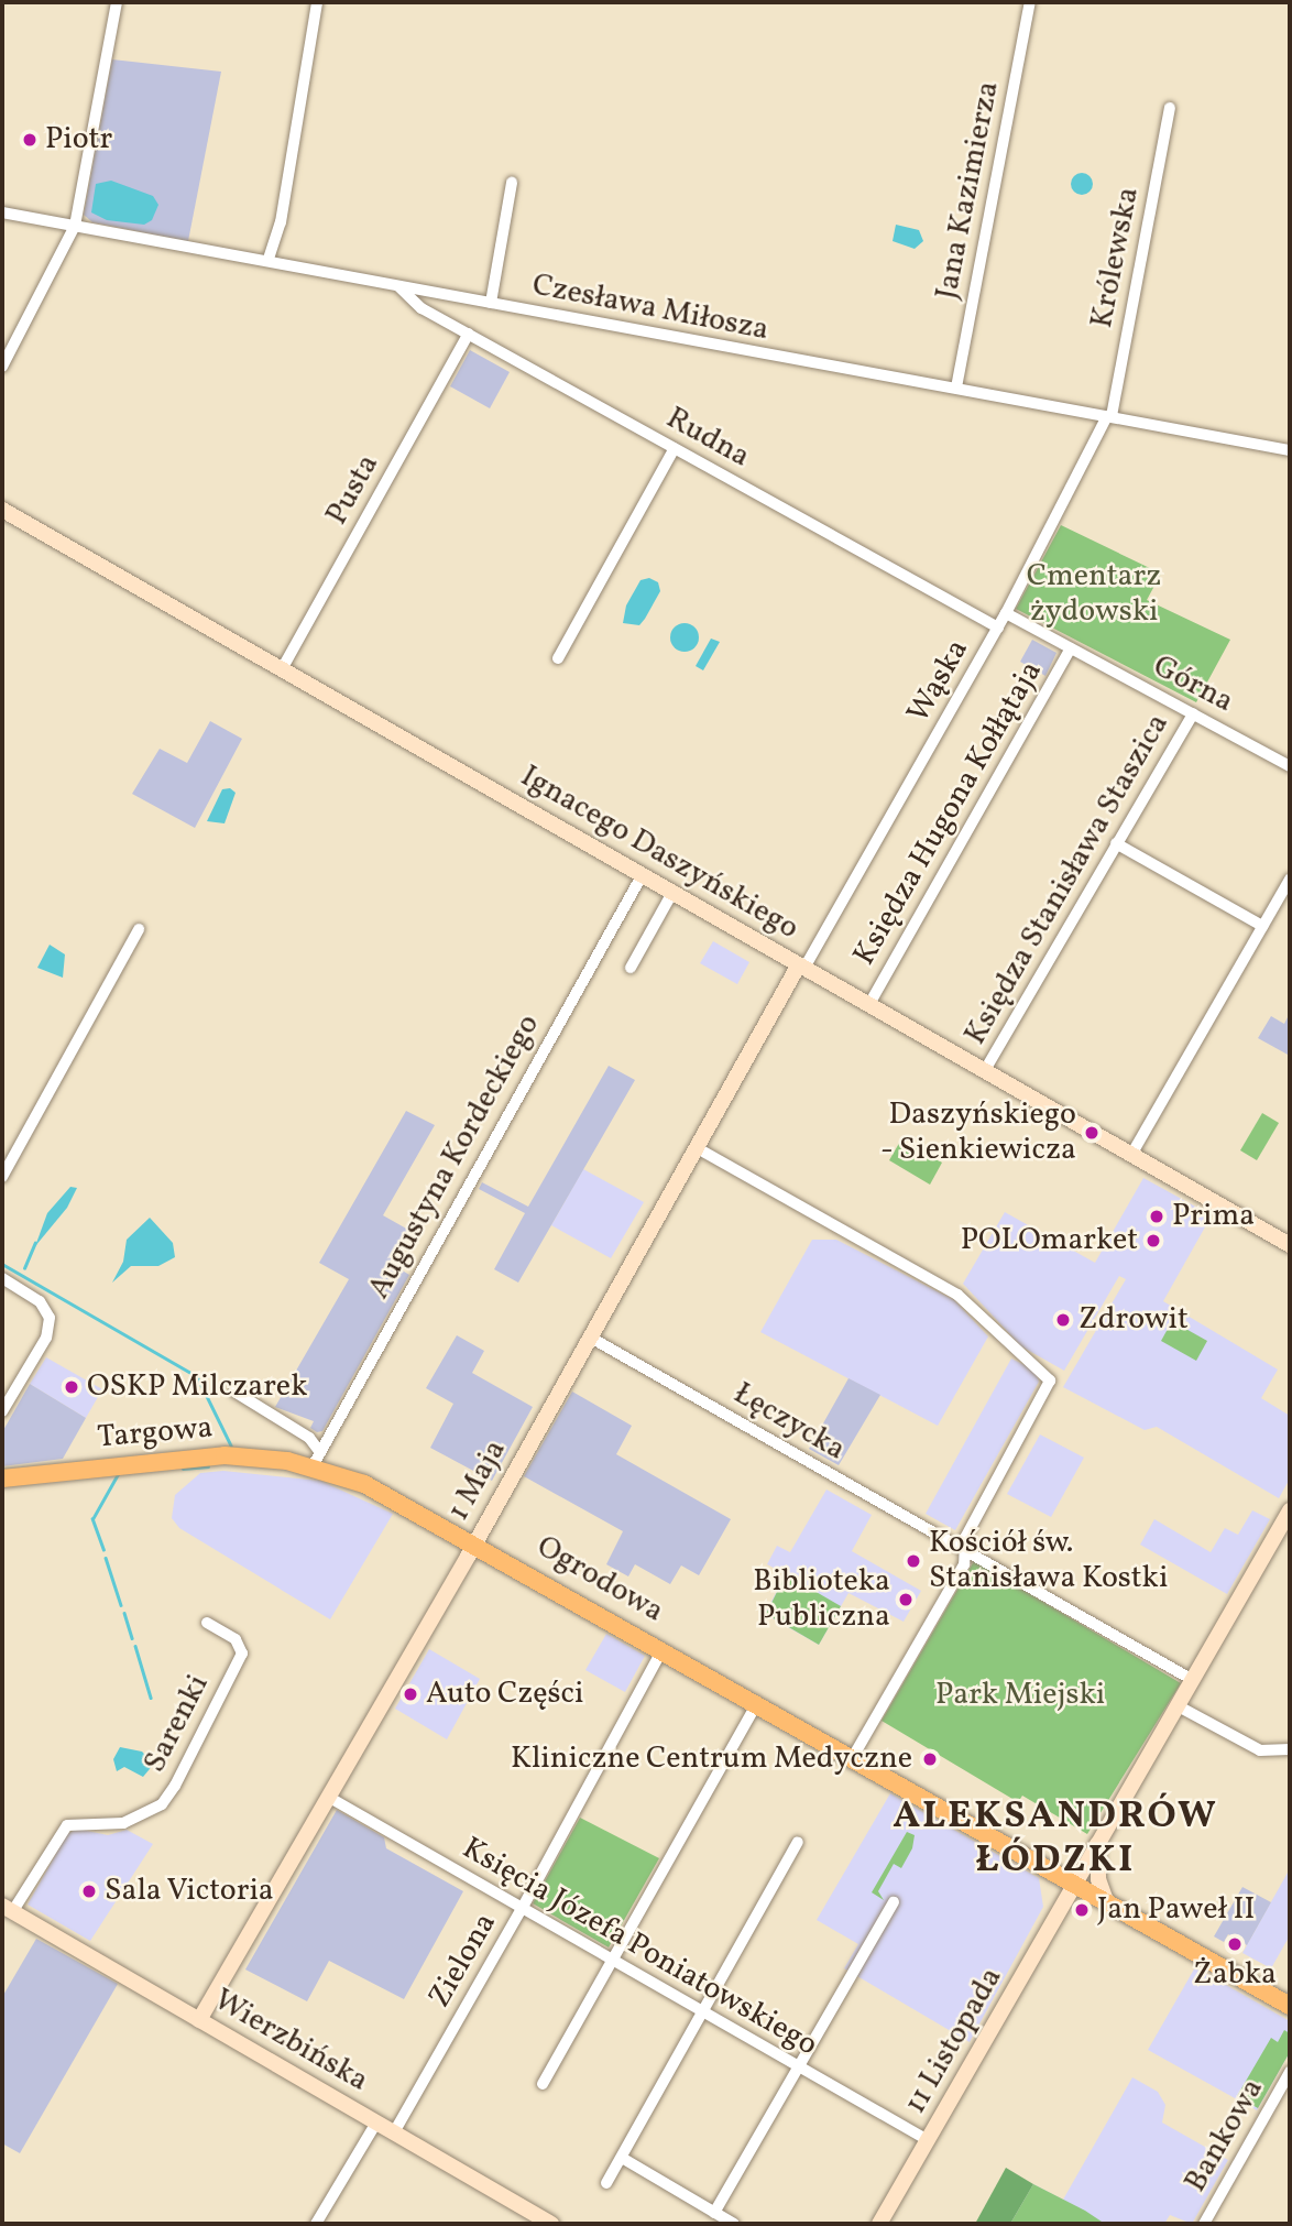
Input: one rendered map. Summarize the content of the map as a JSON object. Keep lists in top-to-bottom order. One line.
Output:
{"streets":{"main road":["Targowa","Ogrodowa"],"street":["Jana Kazimierza","Królewska","Czesława Miłosza","Rudna","Pusta","Wąska","Górna","Księdza Hugona Kołłątaja","Ignacego Daszyńskiego","Księdza Stanisława Staszica","Augustyna Kordeckiego","Łęczycka","1 Maja","Sarenki","Księcia Józefa Poniatowskiego","Zielona","Wierzbińska","11 Listopada","Bankowa"]},"crossings":[["Jana Kazimierza","Czesława Miłosza"],["Królewska","Czesława Miłosza"],["Królewska","Wąska"],["Czesława Miłosza","Rudna"],["Czesława Miłosza","Wąska"],["Rudna","Pusta"],["Rudna","Wąska"],["Pusta","Ignacego Daszyńskiego"],["Wąska","Ignacego Daszyńskiego"],["Wąska","1 Maja"],["Górna","Księdza Hugona Kołłątaja"],["Górna","Księdza Stanisława Staszica"],["Księdza Hugona Kołłątaja","Ignacego Daszyńskiego"],["Ignacego Daszyńskiego","Księdza Stanisława Staszica"],["Ignacego Daszyńskiego","Augustyna Kordeckiego"],["Ignacego Daszyńskiego","1 Maja"],["Augustyna Kordeckiego","Targowa"],["Augustyna Kordeckiego","Ogrodowa"],["Łęczycka","1 Maja"],["Łęczycka","11 Listopada"],["Targowa","Ogrodowa"],["1 Maja","Ogrodowa"],["1 Maja","Księcia Józefa Poniatowskiego"],["1 Maja","Wierzbińska"],["Ogrodowa","Zielona"],["Ogrodowa","11 Listopada"],["Sarenki","Wierzbińska"],["Księcia Józefa Poniatowskiego","Zielona"],["Księcia Józefa Poniatowskiego","11 Listopada"],["Zielona","Wierzbińska"]],"districts":["ALEKSANDRÓW ŁÓDZKI"],"parks":["Cmentarz żydowski","Park Miejski"],"places":["Piotr","Daszyńskiego - Sienkiewicza","Prima","POLOmarket","Zdrowit","OSKP Milczarek","Kościół św. Stanisława Kostki","Biblioteka Publiczna","Auto Części","Kliniczne Centrum Medyczne","Sala Victoria","Jan Paweł II","Żabka"]}
